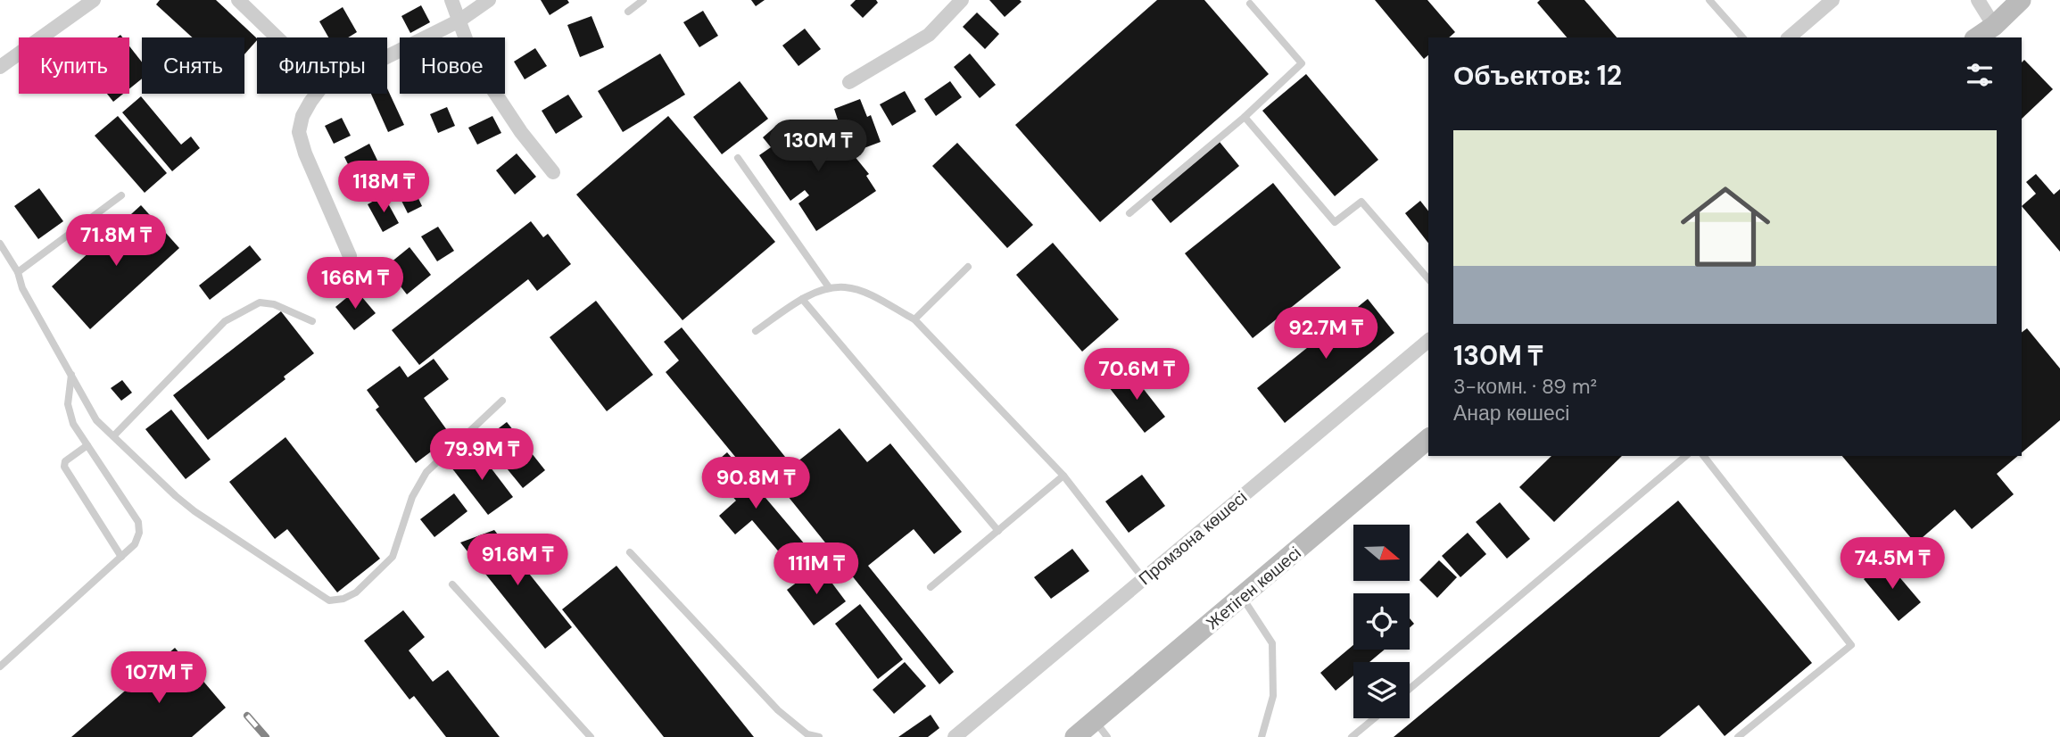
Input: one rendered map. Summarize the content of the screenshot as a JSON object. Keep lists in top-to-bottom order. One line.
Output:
{"streets":{"street":["Промзона көшесі","Жетіген көшесі"]},"north":"right","page":{"chip":["Купить","Снять","Фильтры","Новое"],"heading":"Объектов: 12","list":[{"name":"130M ₸","note":"3-комн. · 89 m² · Анар көшесі"}],"price":["130M ₸","118M ₸","71.8M ₸","166M ₸","92.7M ₸","70.6M ₸","79.9M ₸","90.8M ₸","91.6M ₸","74.5M ₸","111M ₸","107M ₸"]}}
